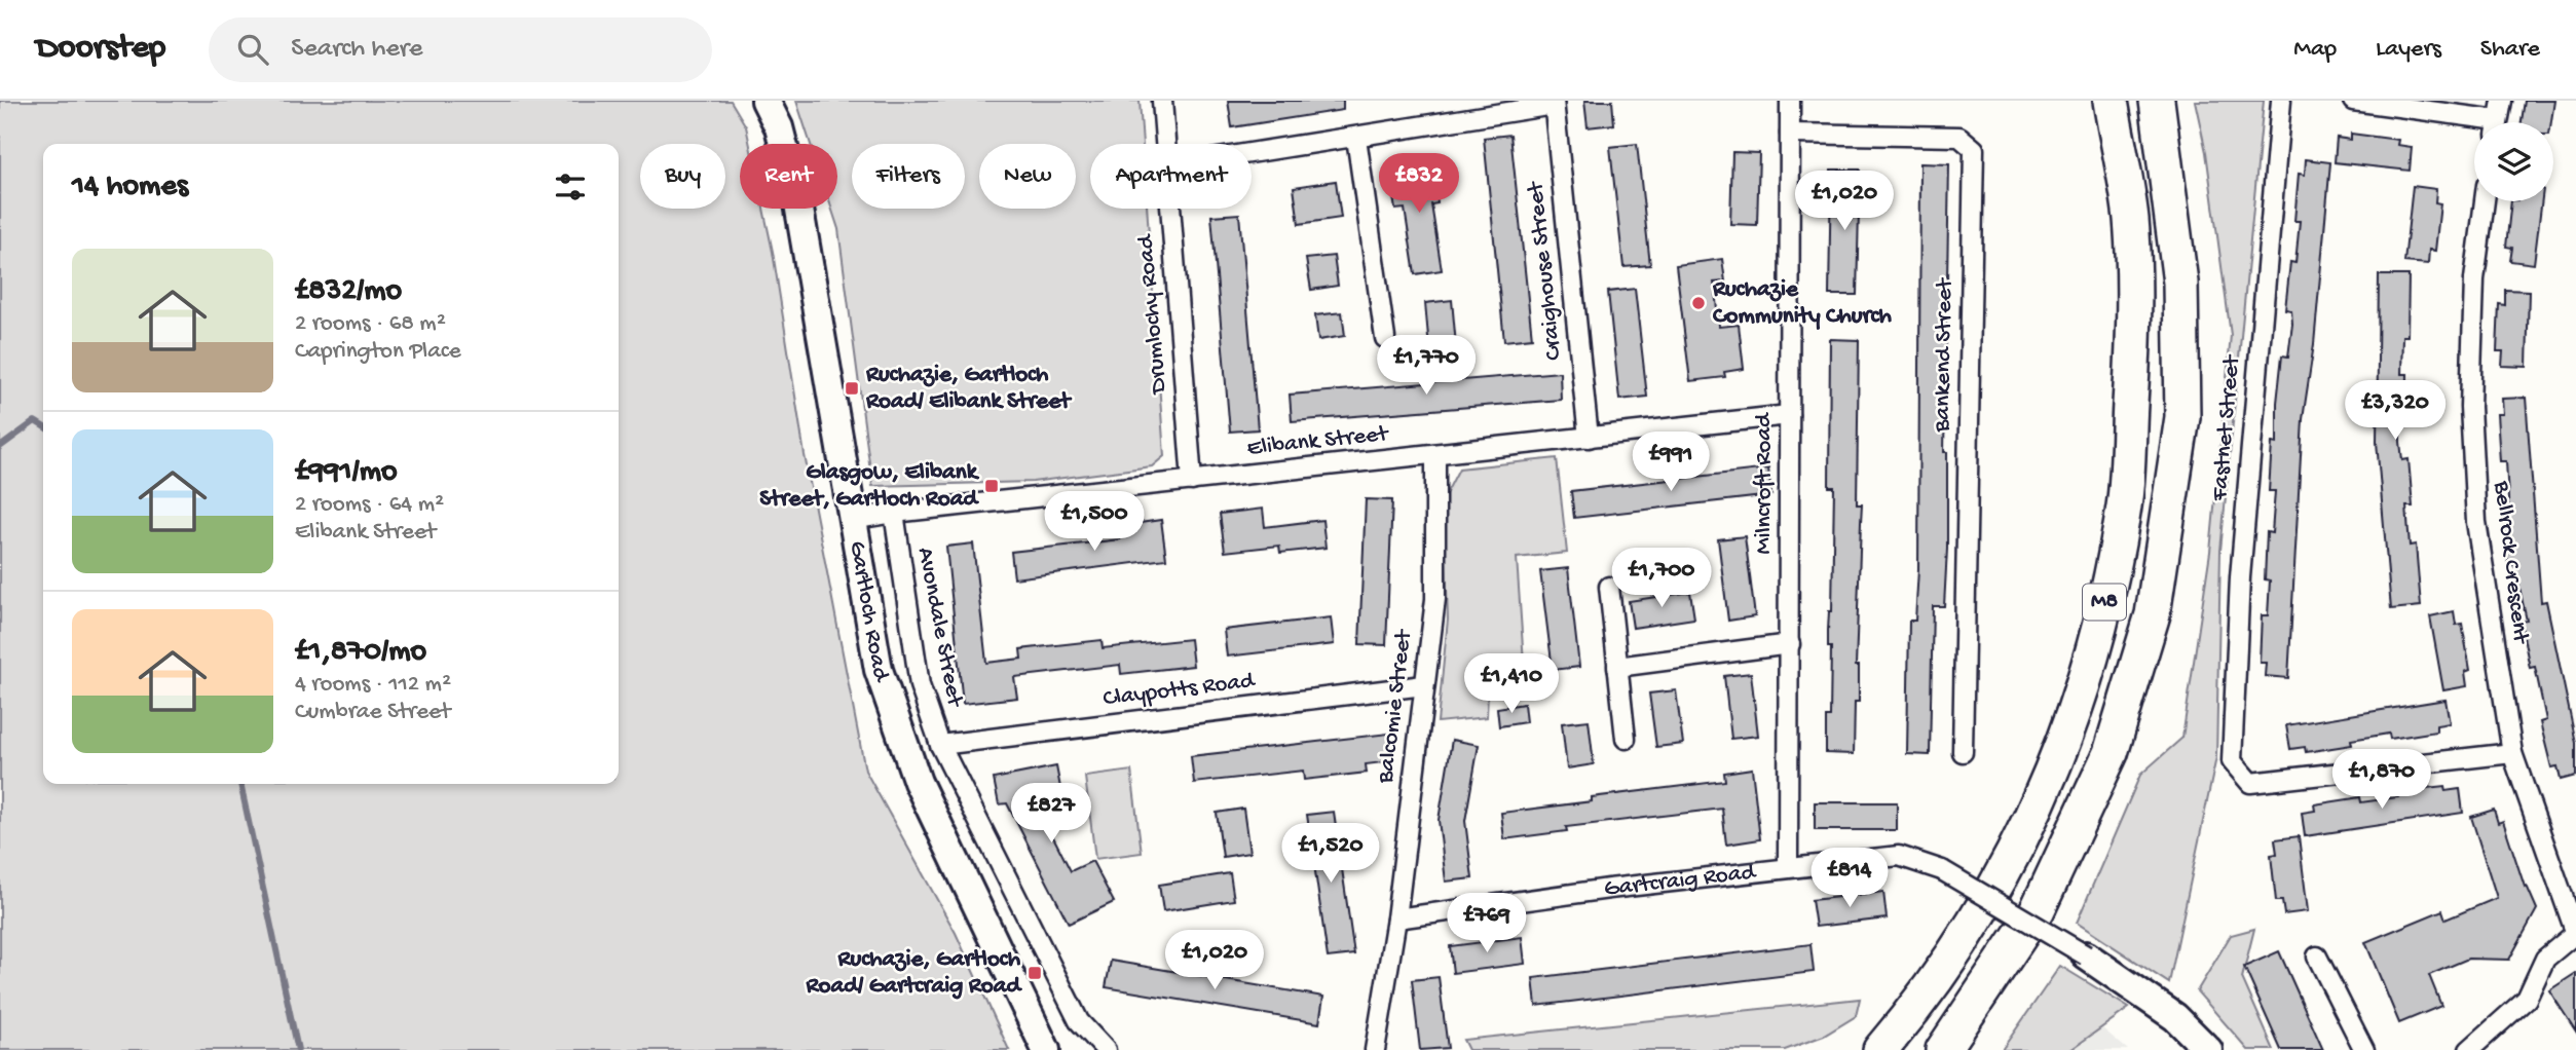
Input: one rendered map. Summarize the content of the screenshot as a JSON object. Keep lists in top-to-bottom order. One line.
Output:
{"streets":{"highway":["M8"],"main road":["Gartloch Road","Gartcraig Road"],"street":["Craighouse Street","Drumlochy Road","Bankend Street","Fastnet Street","Elibank Street","Milncroft Road","Bellrock Crescent","Avondale Street","Claypotts Road","Balcomie Street"]},"crossings":[["Craighouse Street","Elibank Street"],["Drumlochy Road","Elibank Street"],["Bankend Street","Milncroft Road"],["Fastnet Street","Bellrock Crescent"],["Elibank Street","Milncroft Road"],["Elibank Street","Gartloch Road"],["Elibank Street","Avondale Street"],["Elibank Street","Balcomie Street"],["Milncroft Road","Gartcraig Road"],["Avondale Street","Claypotts Road"],["Claypotts Road","Balcomie Street"],["Balcomie Street","Gartcraig Road"]],"places":{"other":["Ruchazie Community Church"],"transit":["Ruchazie, Gartloch Road/ Elibank Street","Glasgow, Elibank Street, Gartloch Road","Ruchazie, Gartloch Road/ Gartcraig Road"]},"page":{"header":"Doorstep","search":"Search here","nav":["Map","Layers","Share"],"chip":["Buy","Rent","Filters","New","Apartment"],"heading":"14 homes","price":["£832","£1,020","£1,770","£3,320","£991","£1,500","£1,700","£1,410","£1,870","£827","£1,520","£814","£769","£1,020"],"list":[{"name":"£832/mo","note":"2 rooms · 68 m² · Caprington Place"},{"name":"£991/mo","note":"2 rooms · 64 m² · Elibank Street"},{"name":"£1,870/mo","note":"4 rooms · 112 m² · Cumbrae Street"}]}}
